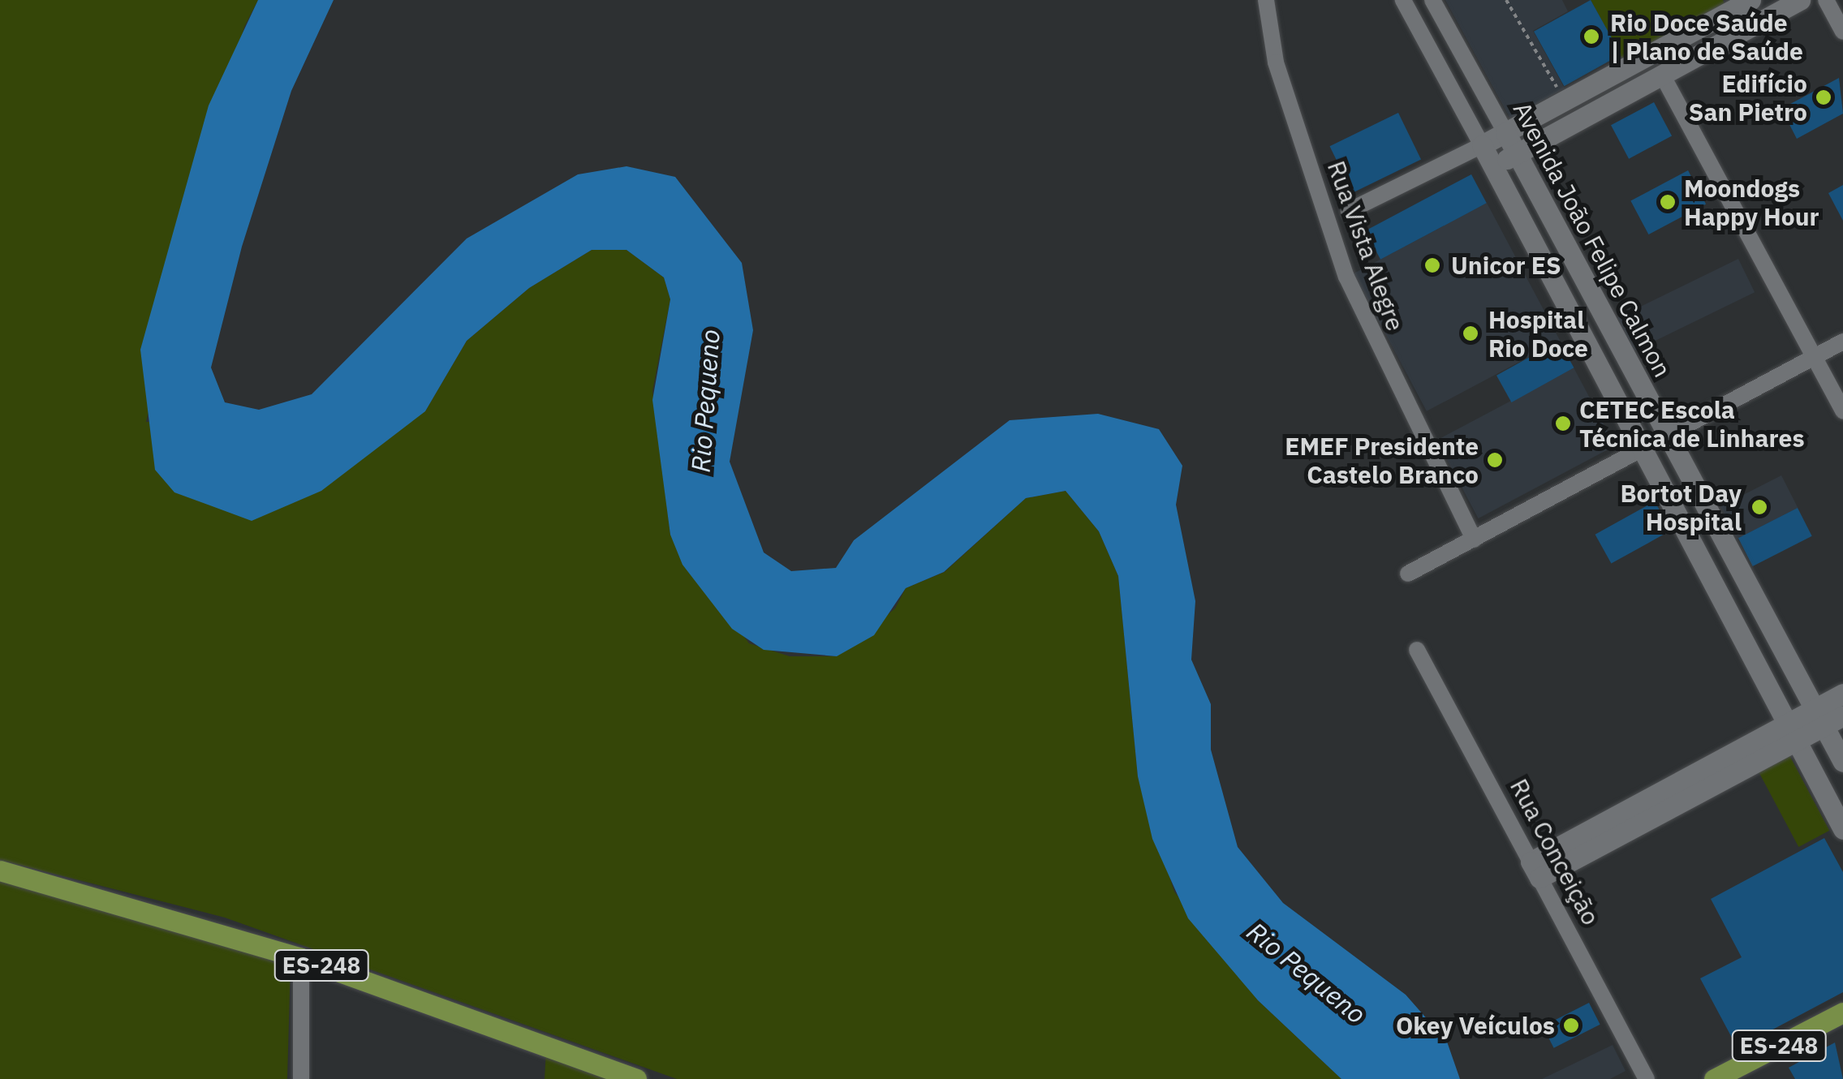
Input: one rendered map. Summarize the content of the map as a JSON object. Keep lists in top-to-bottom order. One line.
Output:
{"streets":{"main road":["Avenida João Felipe Calmon","ES-248"],"street":["Rua Vista Alegre","Rua Conceição"]},"water":["Rio Pequeno"],"places":["Rio Doce Saúde | Plano de Saúde","Edifício San Pietro","Moondogs Happy Hour","Unicor ES","Hospital Rio Doce","CETEC Escola Técnica de Linhares","EMEF Presidente Castelo Branco","Bortot Day Hospital","Okey Veículos"]}
